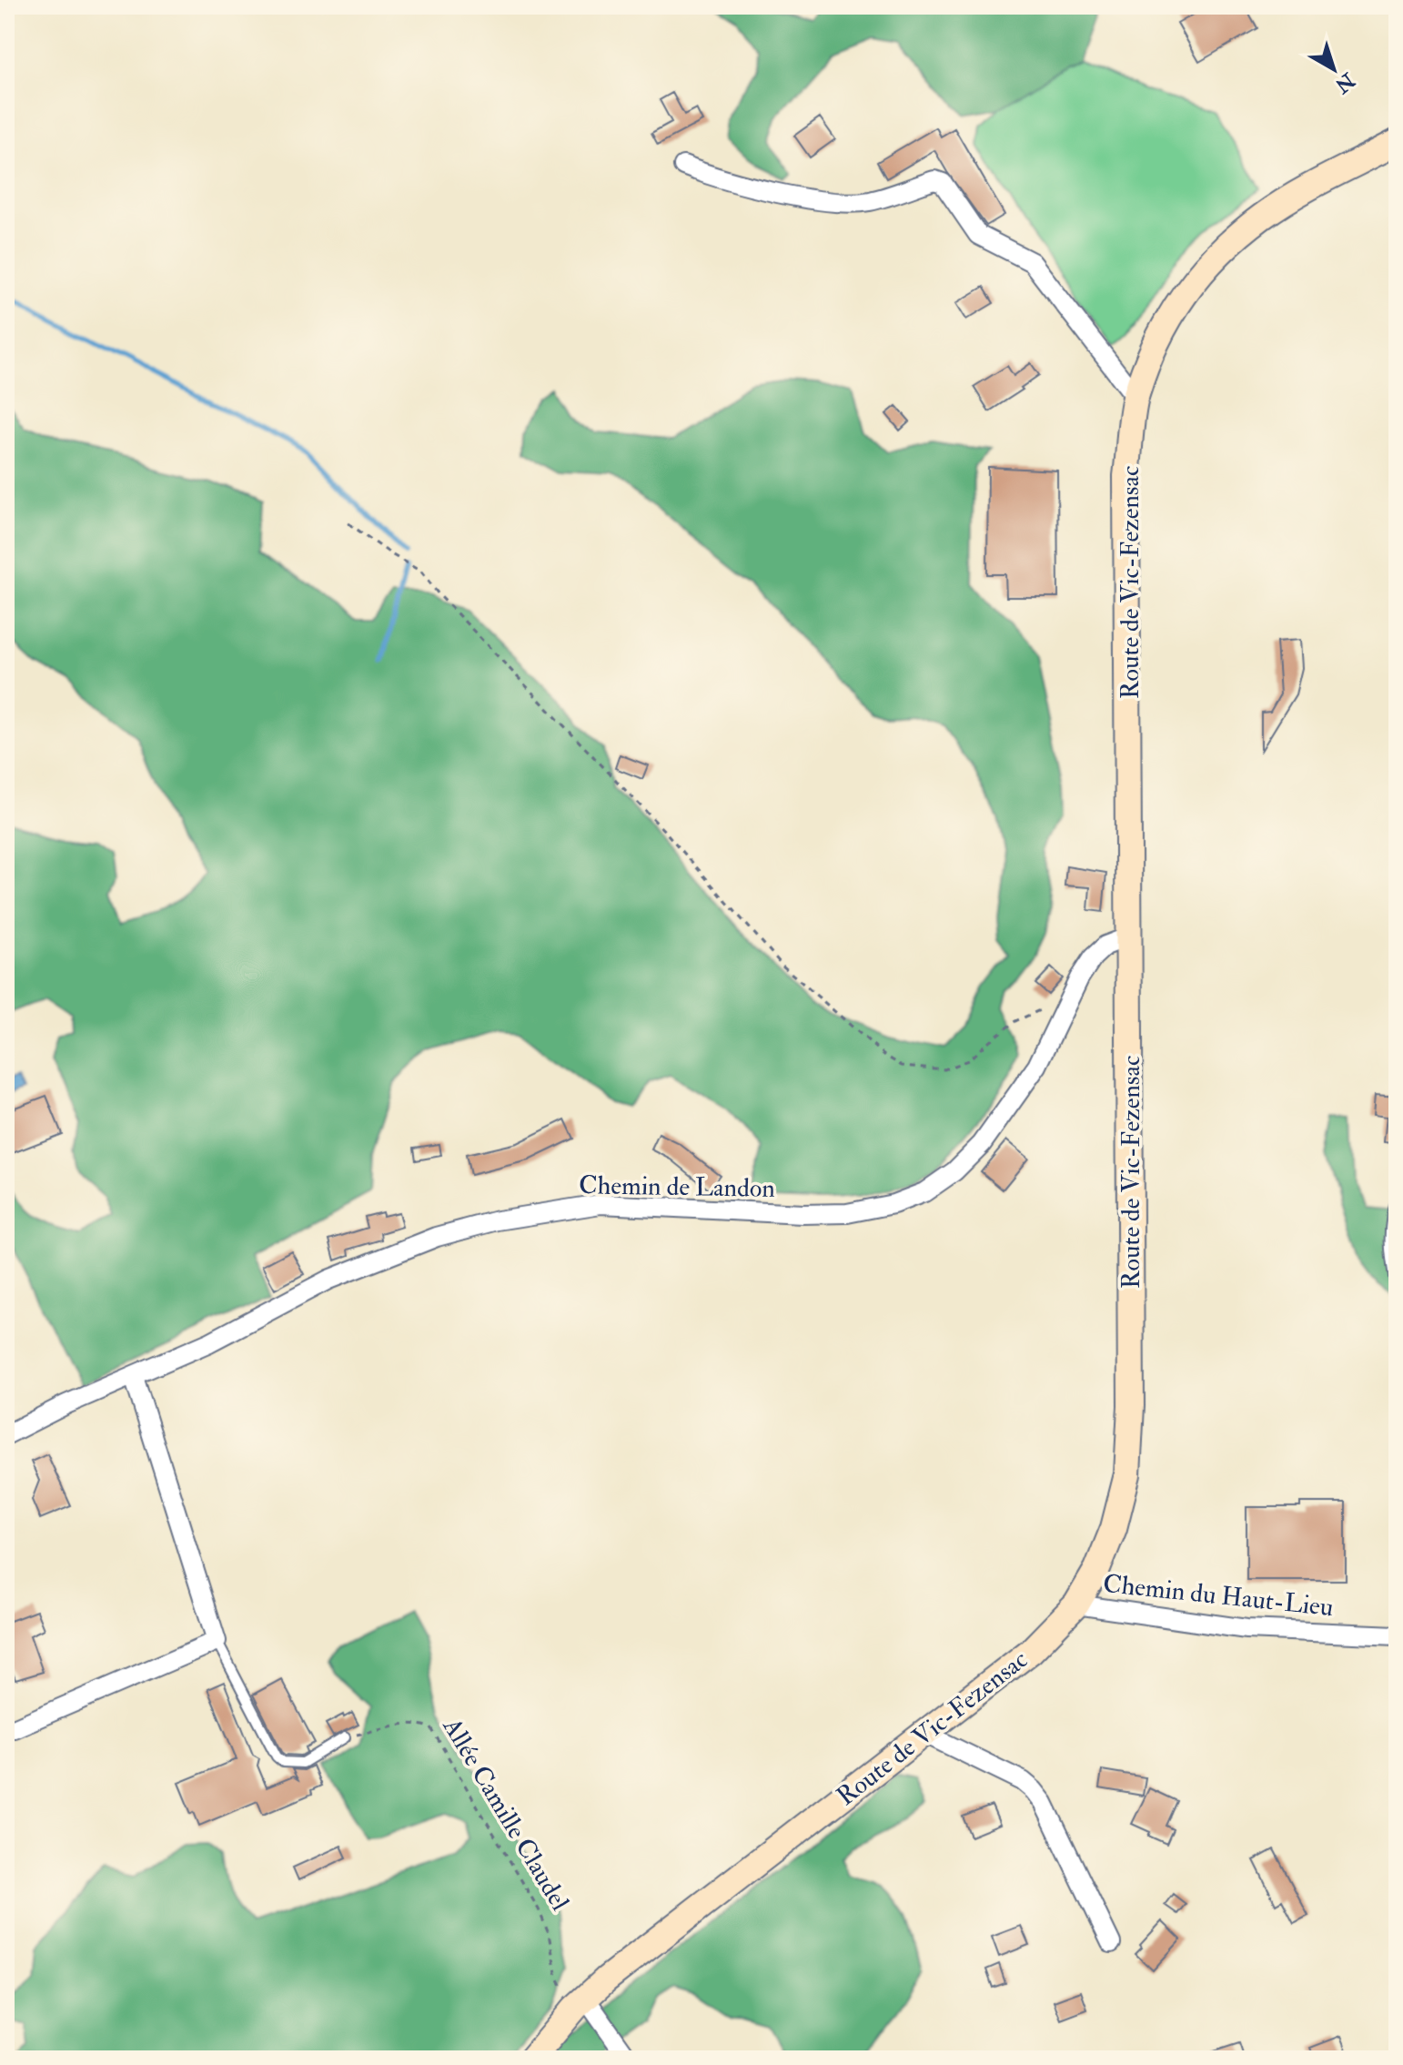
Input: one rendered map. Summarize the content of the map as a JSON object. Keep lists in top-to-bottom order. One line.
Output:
{"streets":{"main road":["Route de Vic-Fezensac"],"street":["Chemin de Landon","Chemin du Haut-Lieu"],"path":["Allée Camille Claudel"]},"crossings":[["Route de Vic-Fezensac","Chemin de Landon"],["Route de Vic-Fezensac","Chemin du Haut-Lieu"],["Route de Vic-Fezensac","Allée Camille Claudel"]],"north":"bottom right"}
